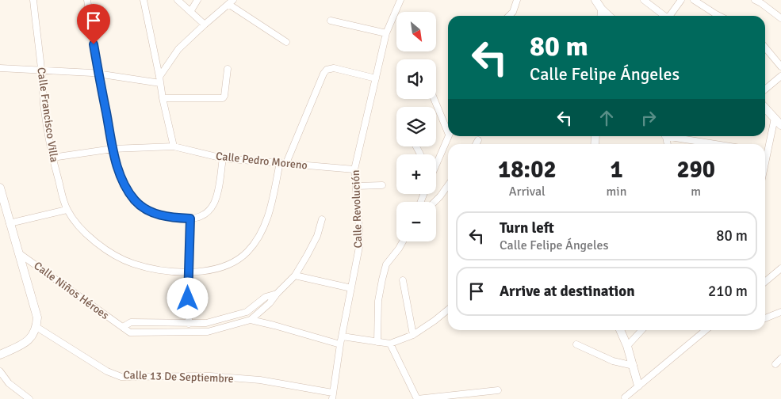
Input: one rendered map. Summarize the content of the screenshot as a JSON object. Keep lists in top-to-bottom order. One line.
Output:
{"streets":{"street":["Calle Francisco Villa","Calle Pedro Moreno","Calle Revolución","Calle Niños Héroes","Calle 13 De Septiembre"]},"crossings":[["Calle Francisco Villa","Calle Pedro Moreno"],["Calle Francisco Villa","Calle Revolución"],["Calle Pedro Moreno","Calle Revolución"],["Calle Revolución","Calle 13 De Septiembre"]],"north":"bottom right","page":{"map_buttons":["+","−"],"turn":["80 m","Calle Felipe Ángeles"],"eta":["18:02","Arrival","1","min","290","m"],"list":[{"name":"Turn left","note":"Calle Felipe Ángeles","value":"80 m"},{"name":"Arrive at destination","value":"210 m"}]}}
